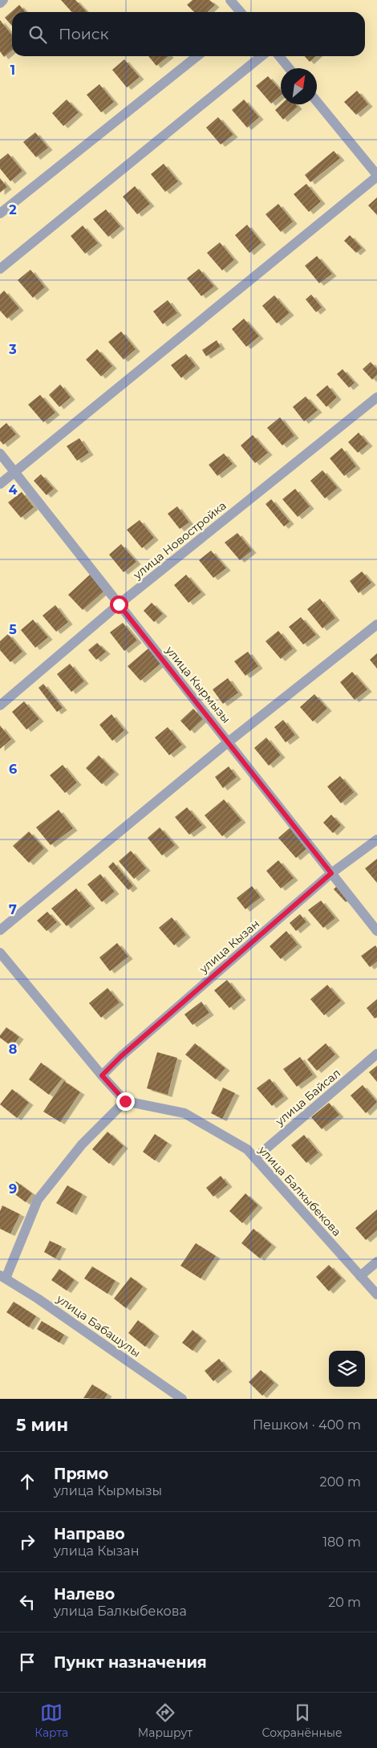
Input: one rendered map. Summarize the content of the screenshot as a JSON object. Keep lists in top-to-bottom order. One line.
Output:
{"streets":{"street":["улица Новостройка","улица Кырмызы","улица Кызан","улица Байсал","улица Балкыбекова","улица Бабашулы"]},"crossings":[["улица Новостройка","улица Кырмызы"],["улица Кырмызы","улица Кызан"],["улица Байсал","улица Балкыбекова"]],"north":"top right","page":{"search":"Поиск","heading":["5 мин","Пешком · 400 m"],"list":[["Прямо","улица Кырмызы","200 m"],["Направо","улица Кызан","180 m"],["Налево","улица Балкыбекова","20 m"],"Пункт назначения"],"nav":["Карта","Маршрут","Сохранённые"]},"grid":{"rows":["1","2","3","4","5","6","7","8","9"]}}
